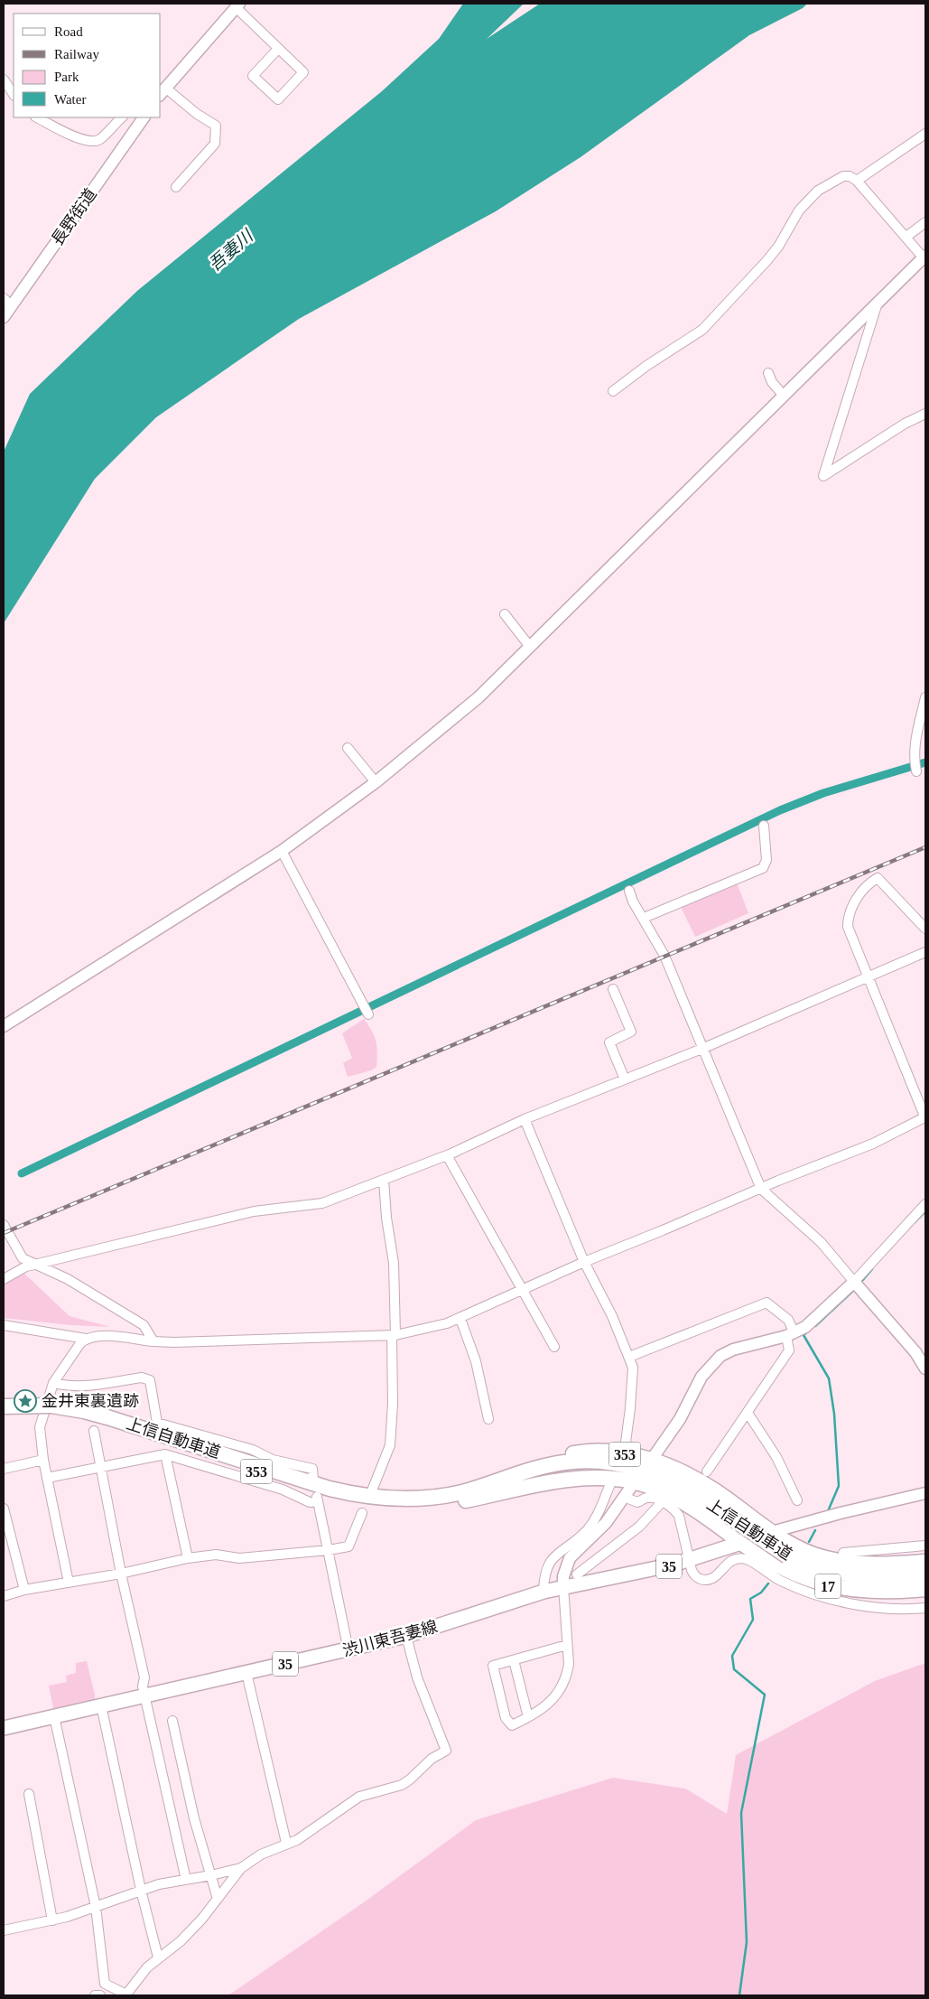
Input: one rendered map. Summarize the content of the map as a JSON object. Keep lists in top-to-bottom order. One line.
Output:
{"streets":{"highway":["上信自動車道","353","17"],"main road":["35","渋川東吾妻線"],"street":["長野街道"]},"crossings":[["上信自動車道","353"],["353","17"],["353","渋川東吾妻線"],["17","渋川東吾妻線"]],"water":["吾妻川"],"places":{"place":["金井東裏遺跡"]},"legend":["Road","Railway","Park","Water"]}
